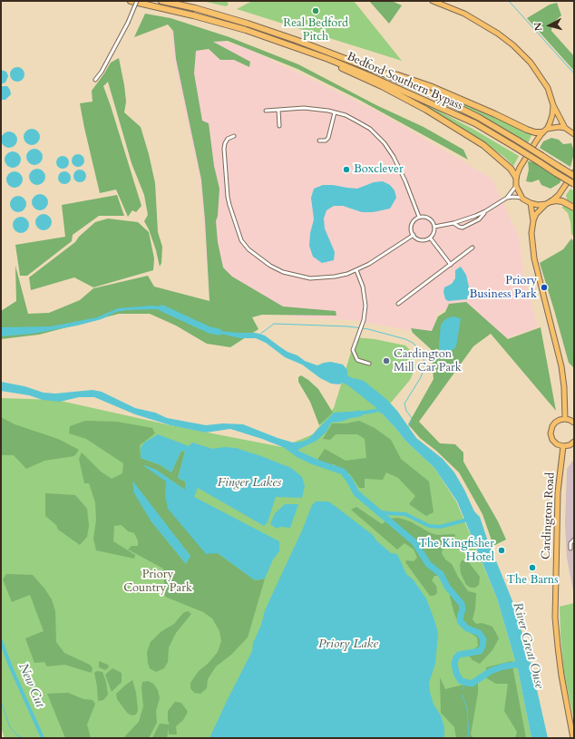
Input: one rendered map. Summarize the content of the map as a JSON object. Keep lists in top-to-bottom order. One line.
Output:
{"streets":{"highway":["Bedford Southern Bypass"],"main road":["Cardington Road"]},"water":["Finger Lakes","Priory Lake","River Great Ouse","New Cut"],"parks":["Priory Country Park"],"places":["Real Bedford Pitch","Boxclever","Priory Business Park","Cardington Mill Car Park","The Kingfisher Hotel","The Barns"],"north":"left"}
